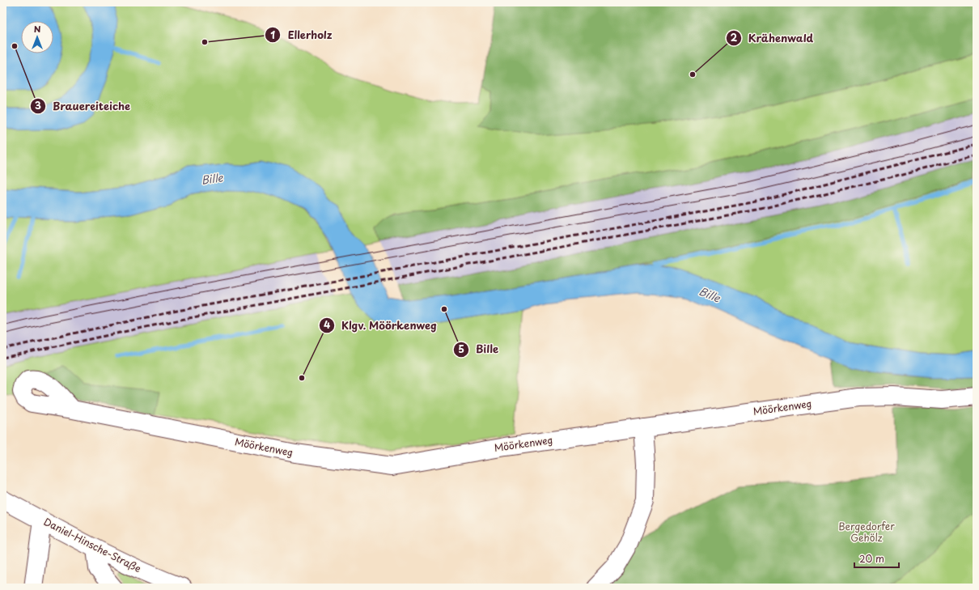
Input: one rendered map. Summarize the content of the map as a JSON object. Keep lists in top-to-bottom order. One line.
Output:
{"streets":{"street":["Möörkenweg","Daniel-Hinsche-Straße"]},"water":["Bille"],"parks":["Bergedorfer Gehölz"],"places":["Ellerholz","Brauereiteiche","Krähenwald","Bille","Klgv. Möörkenweg"],"scale_bar":"20 m","north":"top"}
